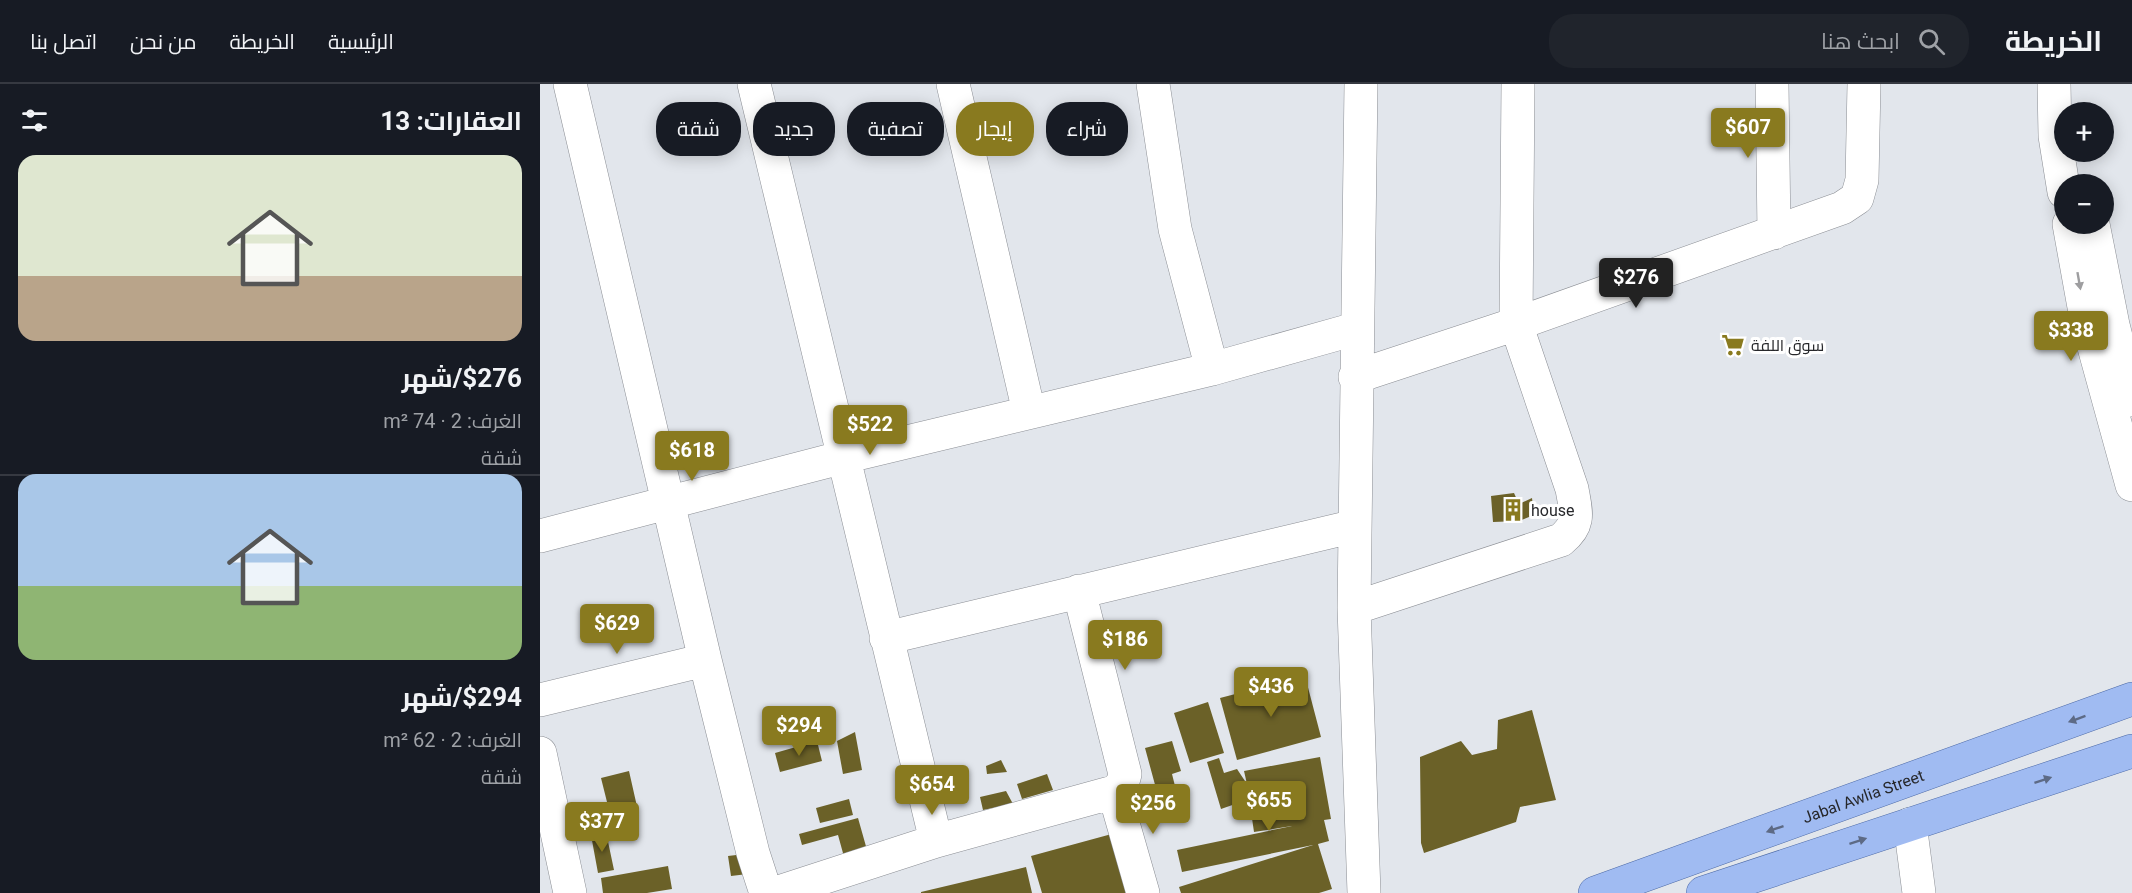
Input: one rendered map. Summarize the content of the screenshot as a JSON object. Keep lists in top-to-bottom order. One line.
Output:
{"streets":{"main road":["Jabal Awlia Street"]},"places":{"supermarket":["سوق اللفة"],"building":["house"]},"page":{"header":"الخريطة","search":"ابحث هنا","nav":["الرئيسية","الخريطة","من نحن","اتصل بنا"],"heading":"العقارات: 13","map_buttons":["+","−"],"chip":["شراء","إيجار","تصفية","جديد","شقة"],"price":["$607","$276","$338","$522","$618","$629","$186","$436","$294","$654","$655","$256","$377"],"list":[{"name":"$276/شهر","note":"الغرف: 2 · 74 m² · شقة"},{"name":"$294/شهر","note":"الغرف: 2 · 62 m² · شقة"}]}}
